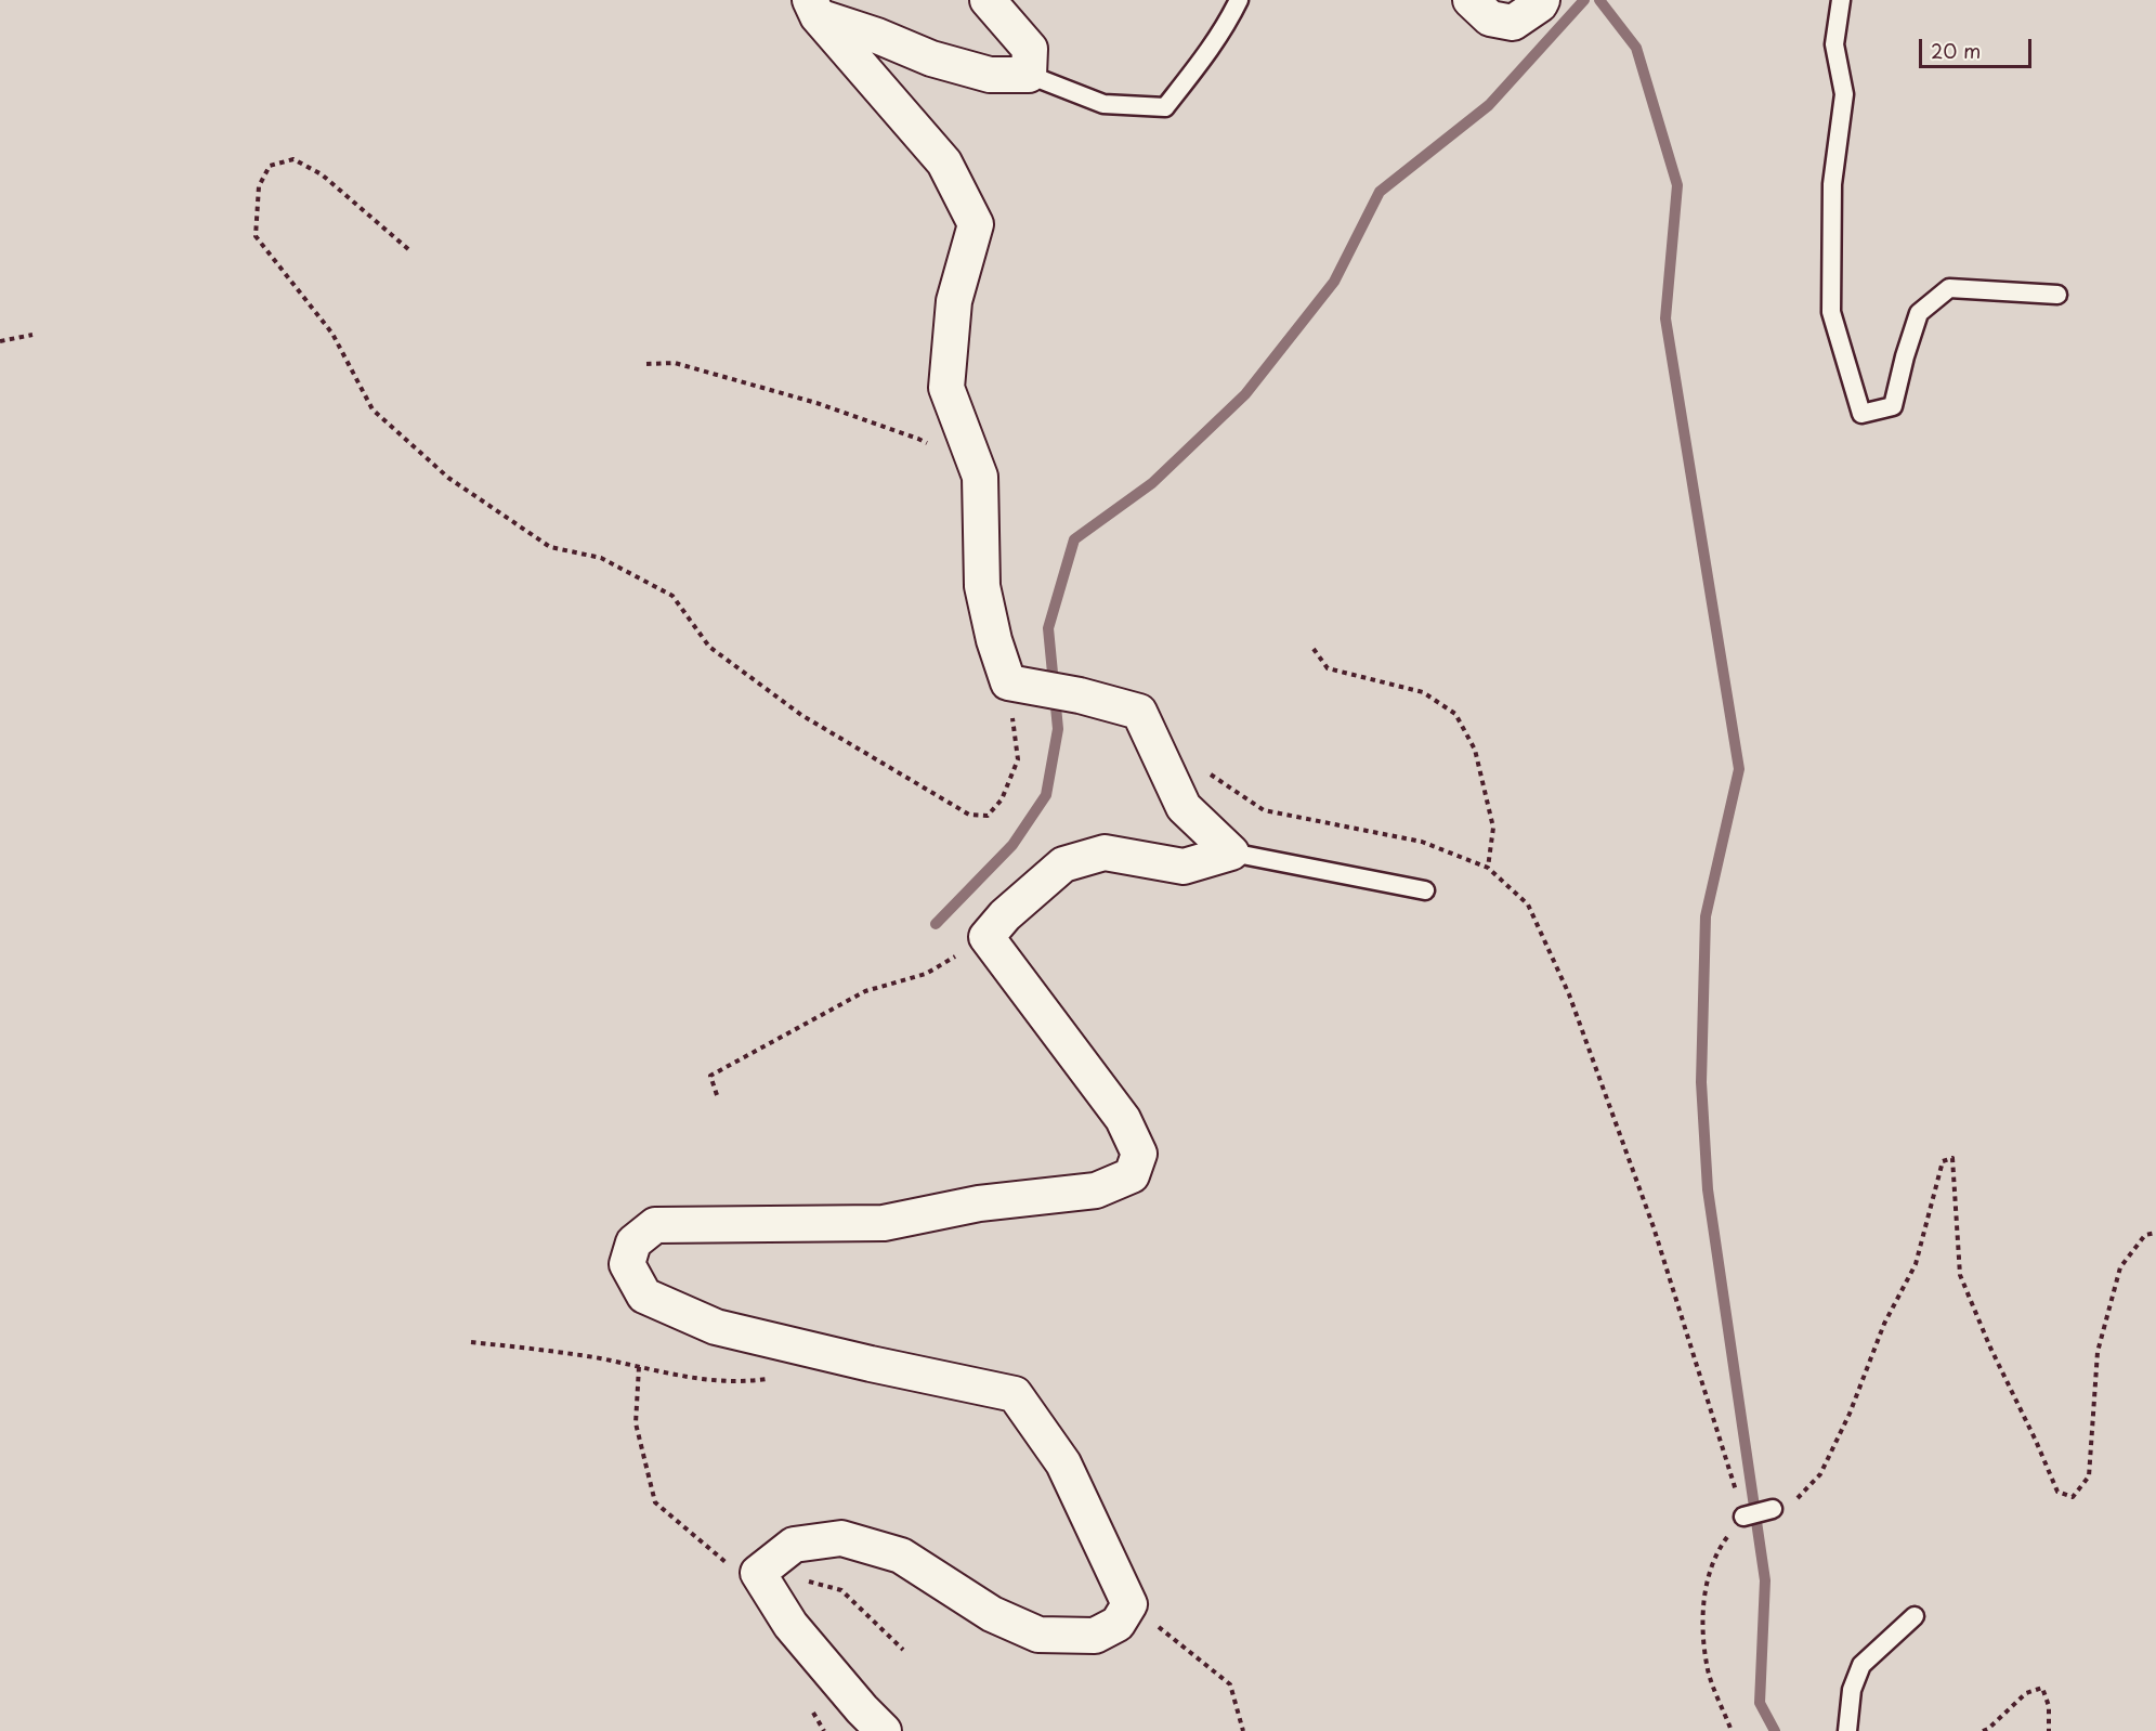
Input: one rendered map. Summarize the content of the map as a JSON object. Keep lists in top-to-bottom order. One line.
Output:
{"scale_bar":"20 m"}
